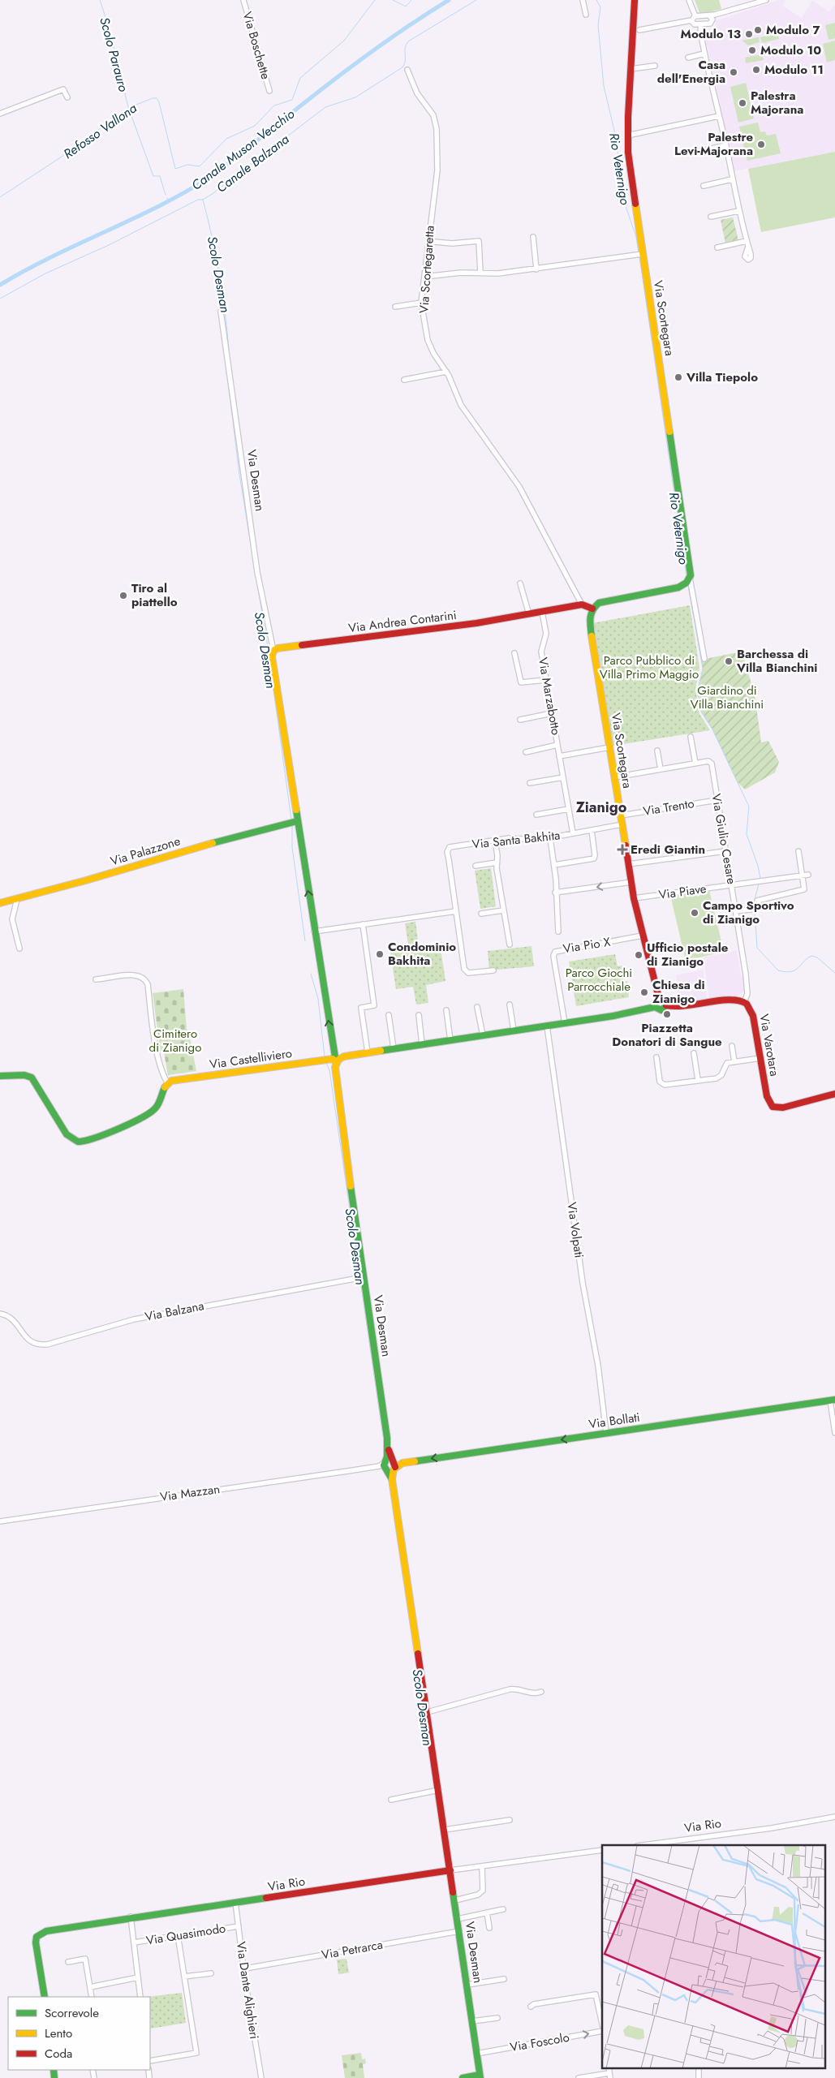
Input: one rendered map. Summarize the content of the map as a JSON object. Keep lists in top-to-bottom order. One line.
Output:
{"streets":{"street":["Via Boschette","Via Scortegaretta","Via Scortegara","Via Desman","Via Andrea Contarini","Via Marzabotto","Via Trento","Via Giulio Cesare","Via Santa Bakhita","Via Palazzone","Via Piave","Via Pio X","Via Varotara","Via Castelliviero","Via Volpati","Via Balzana","Via Bollati","Via Mazzan","Via Rio","Via Quasimodo","Via Petrarca","Via Dante Alighieri","Via Foscolo"]},"crossings":[["Via Scortegaretta","Via Andrea Contarini"],["Via Scortegara","Via Trento"],["Via Scortegara","Via Santa Bakhita"],["Via Scortegara","Via Piave"],["Via Scortegara","Via Pio X"],["Via Scortegara","Via Varotara"],["Via Desman","Via Andrea Contarini"],["Via Desman","Via Palazzone"],["Via Desman","Via Castelliviero"],["Via Desman","Via Balzana"],["Via Desman","Via Bollati"],["Via Desman","Via Mazzan"],["Via Desman","Via Rio"],["Via Desman","Via Petrarca"],["Via Desman","Via Foscolo"],["Via Andrea Contarini","Via Marzabotto"],["Via Marzabotto","Via Santa Bakhita"],["Via Trento","Via Giulio Cesare"],["Via Giulio Cesare","Via Piave"],["Via Giulio Cesare","Via Varotara"],["Via Volpati","Via Bollati"],["Via Bollati","Via Mazzan"],["Via Rio","Via Dante Alighieri"],["Via Quasimodo","Via Dante Alighieri"],["Via Petrarca","Via Dante Alighieri"]],"one_way":["Via Bollati","Via Foscolo"],"districts":["Zianigo"],"water":["Scolo Parauro","Refosso Vallona","Canale Muson Vecchio","Canale Balzana","Rio Veternigo","Scolo Desman"],"parks":["Parco Pubblico di Villa Primo Maggio","Giardino di Villa Bianchini","Parco Giochi Parrocchiale","Cimitero di Zianigo"],"places":{"other":["Modulo 7","Modulo 13","Modulo 10","Modulo 11","Casa dell'Energia","Palestra Majorana","Palestre Levi-Majorana","Villa Tiepolo","Tiro al piattello","Barchessa di Villa Bianchini","Campo Sportivo di Zianigo","Condominio Bakhita","Ufficio postale di Zianigo","Chiesa di Zianigo","Piazzetta Donatori di Sangue"],"health":["Eredi Giantin"]},"legend":["Scorrevole","Lento","Coda"]}
